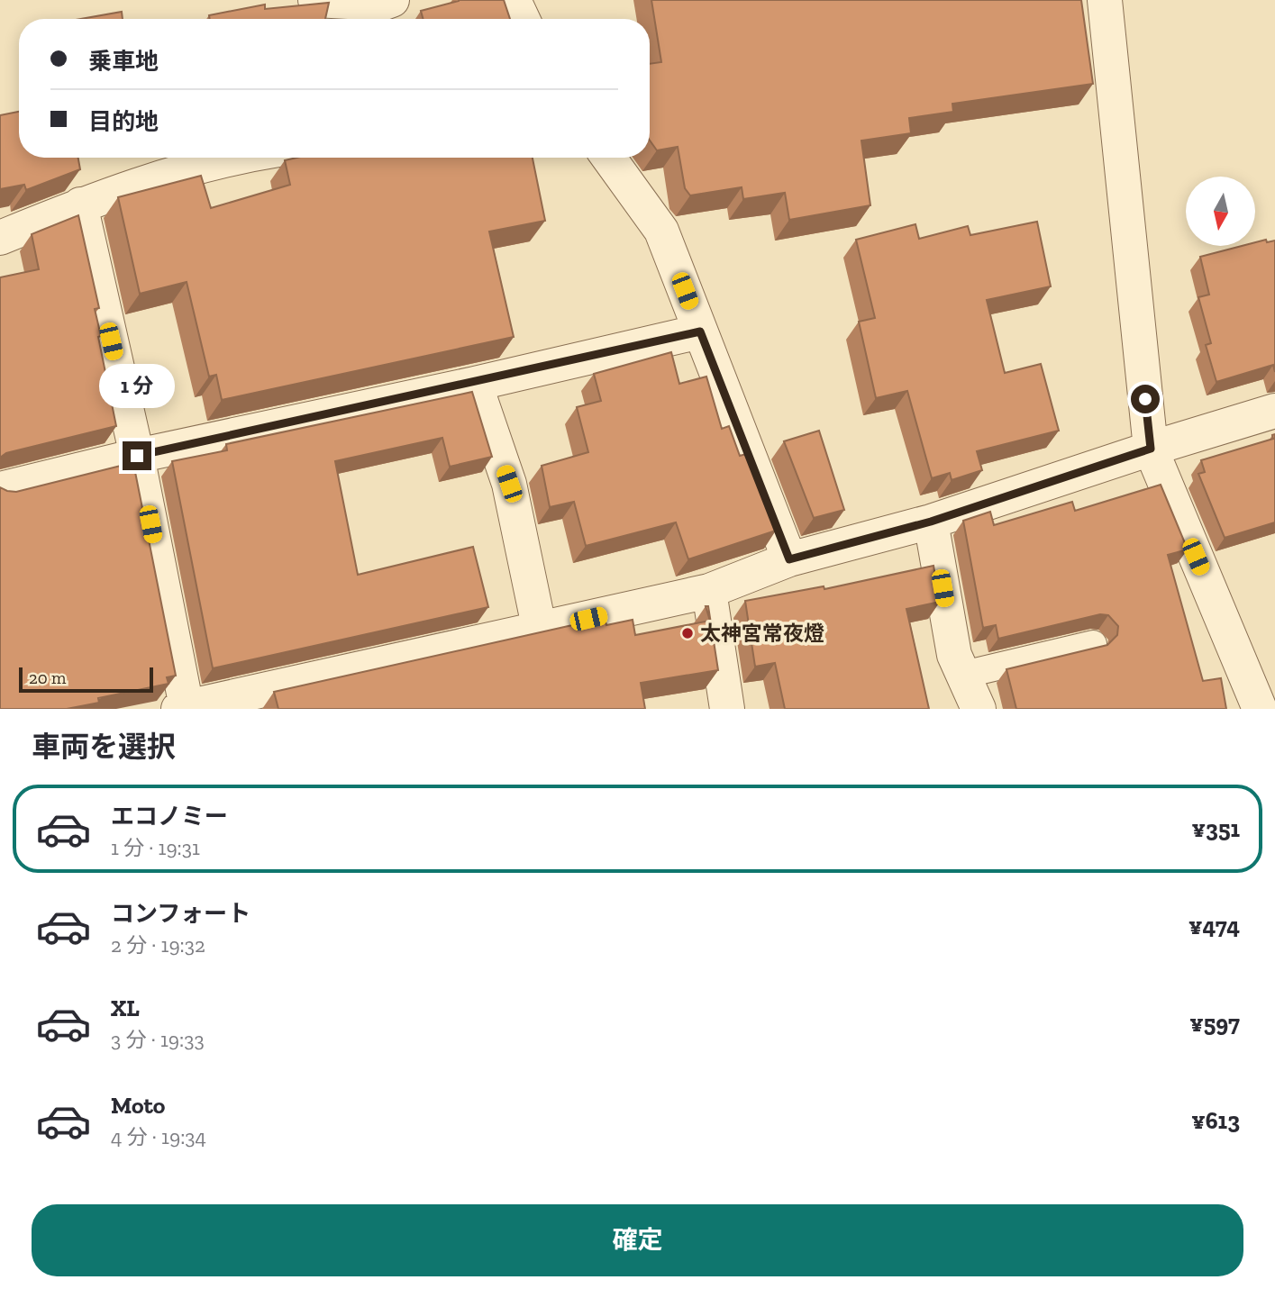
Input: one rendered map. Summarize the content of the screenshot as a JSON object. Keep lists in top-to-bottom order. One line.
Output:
{"places":["太神宮常夜燈"],"scale_bar":"20 m","north":"bottom","page":{"banner":["乗車地","目的地"],"bubble":"1 分","scale":"20 m","heading":"車両を選択","list":[{"name":"エコノミー","note":"1 分 · 19:31","value":"¥351"},{"name":"コンフォート","note":"2 分 · 19:32","value":"¥474"},{"name":"XL","note":"3 分 · 19:33","value":"¥597"},{"name":"Moto","note":"4 分 · 19:34","value":"¥613"}],"buttons":"確定"}}
